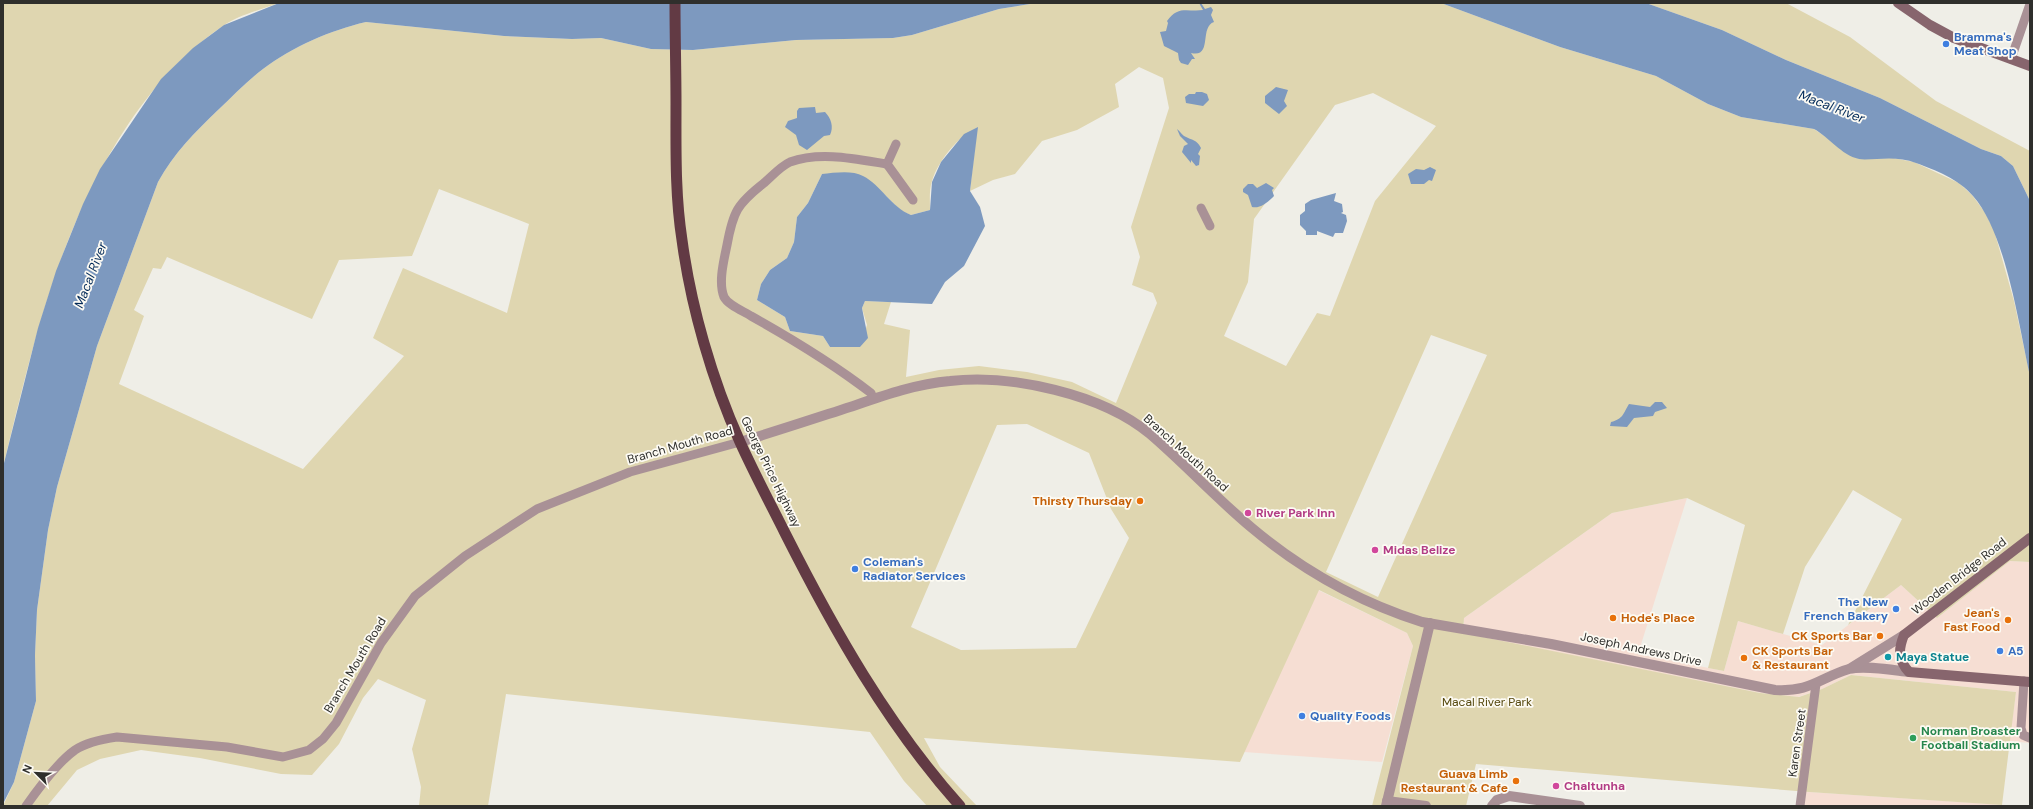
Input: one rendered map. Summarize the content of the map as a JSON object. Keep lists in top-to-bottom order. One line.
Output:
{"streets":{"highway":["George Price Highway"],"main road":["Wooden Bridge Road","Joseph Andrews Drive"],"street":["Branch Mouth Road","Karen Street"]},"crossings":[["Branch Mouth Road","George Price Highway"],["Branch Mouth Road","Joseph Andrews Drive"],["Joseph Andrews Drive","Karen Street"]],"water":["Macal River"],"parks":["Macal River Park"],"places":["Bramma's Meat Shop","Thirsty Thursday","River Park Inn","Midas Belize","Coleman's Radiator Services","The New French Bakery","Hode's Place","Jean's Fast Food","CK Sports Bar","A5","Maya Statue","CK Sports Bar & Restaurant","Quality Foods","Norman Broaster Football Stadium","Guava Limb Restaurant & Cafe","Chaltunha"],"north":"top left"}
